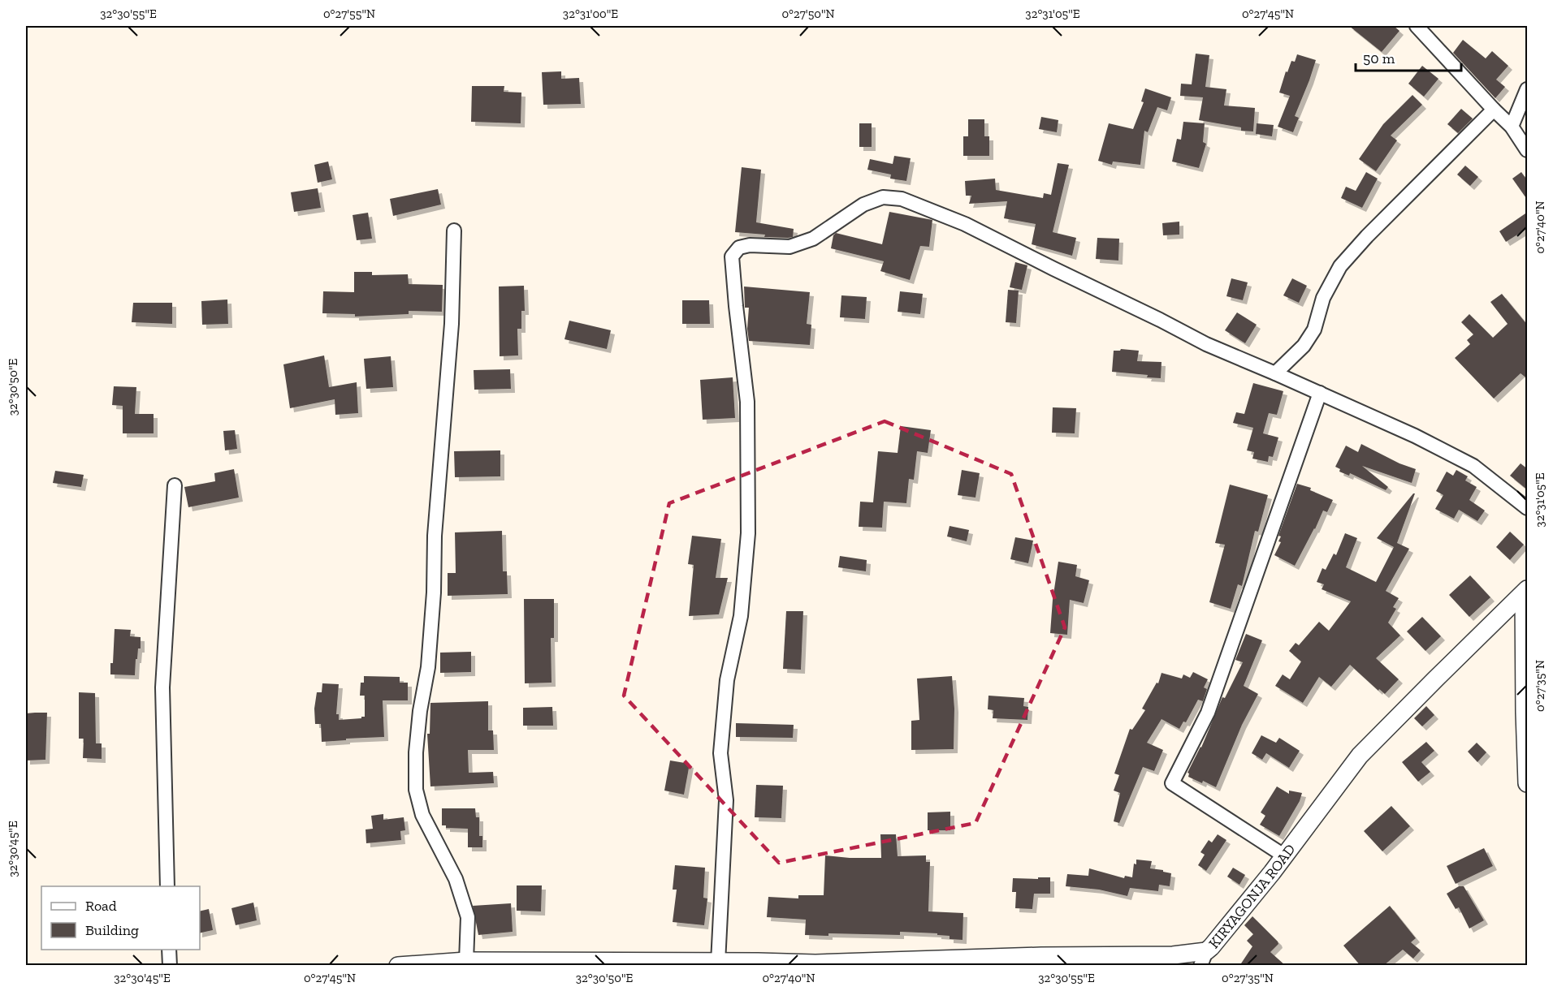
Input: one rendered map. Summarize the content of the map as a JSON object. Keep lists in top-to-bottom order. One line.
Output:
{"streets":{"street":["KIRYAGONJA ROAD"]},"legend":["Road","Building"],"scale_bar":"50 m","coordinates":["32°30'55\"E","0°27'55\"N","32°31'00\"E","0°27'50\"N","32°31'05\"E","0°27'45\"N","0°27'40\"N","32°30'50\"E","0°27'35\"N","32°30'45\"E"]}
